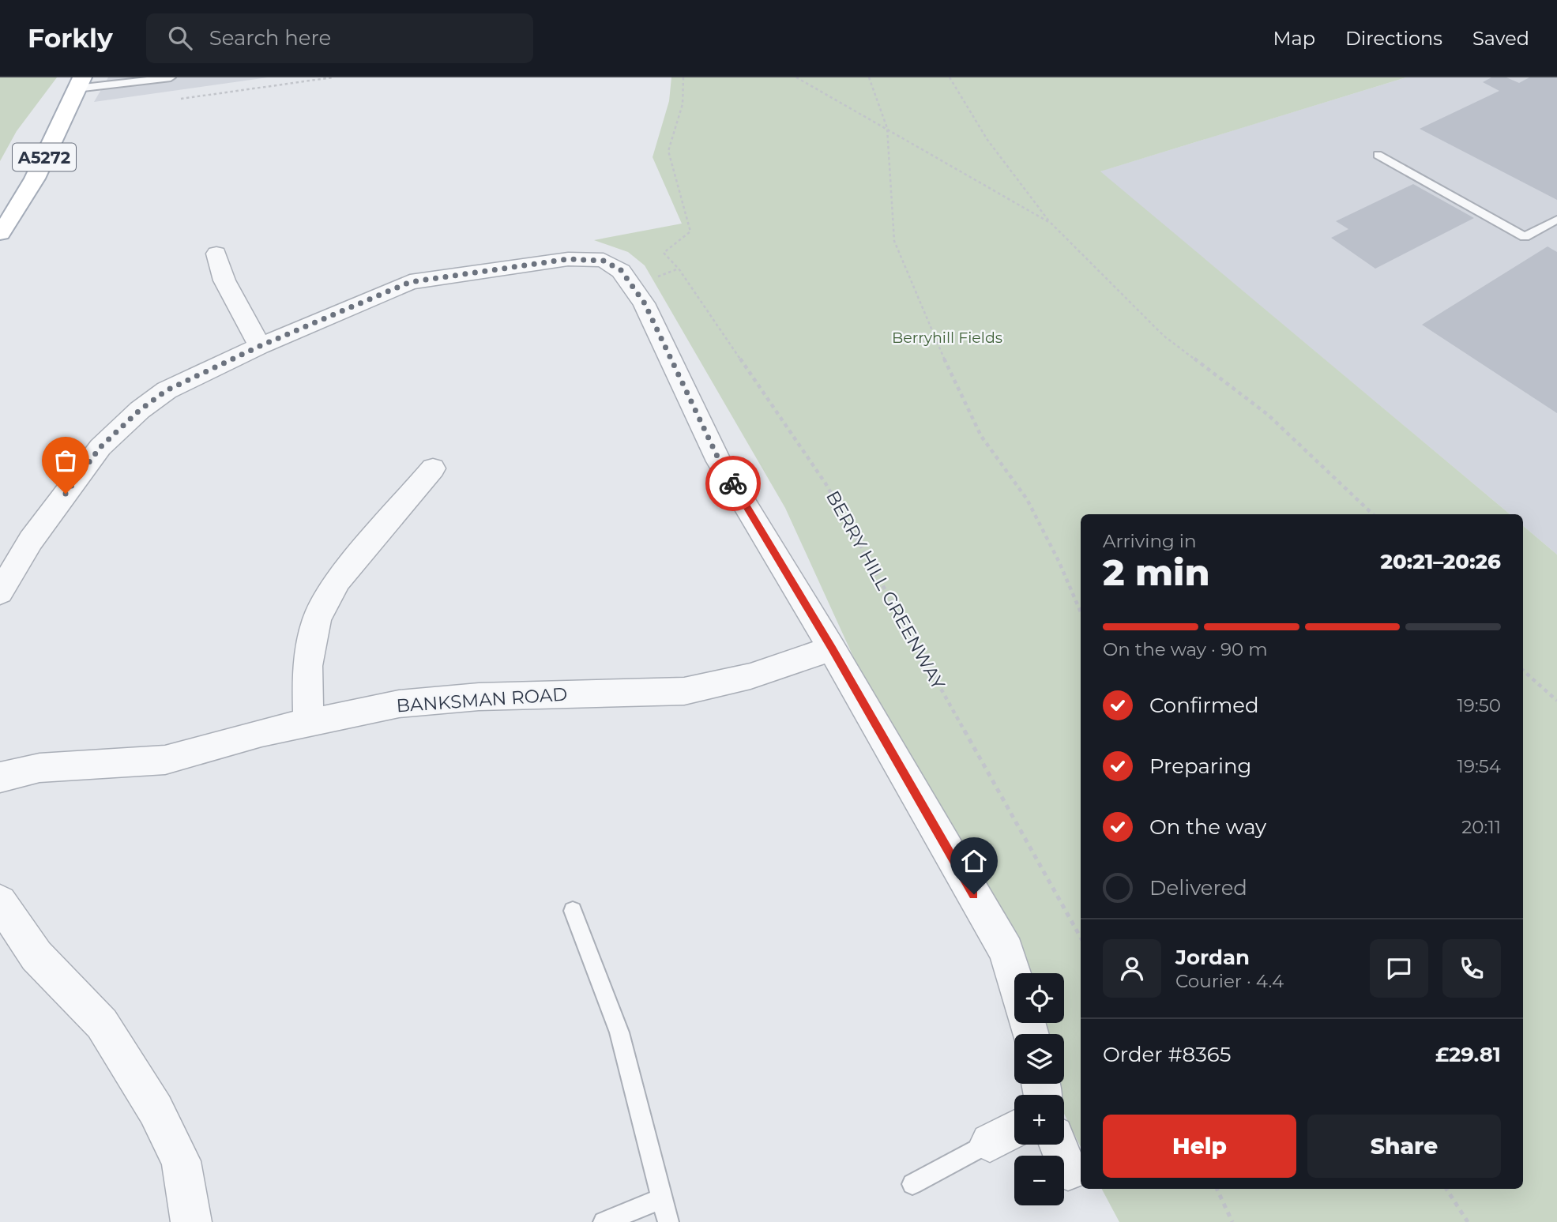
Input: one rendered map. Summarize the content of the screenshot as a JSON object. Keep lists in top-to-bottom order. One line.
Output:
{"streets":{"main road":["A5272"],"street":["BANKSMAN ROAD"],"path":["BERRY HILL GREENWAY"]},"parks":["Berryhill Fields"],"page":{"header":"Forkly","search":"Search here","nav":["Map","Directions","Saved"],"heading":["2 min","Arriving in","20:21–20:26"],"panel":["Jordan","Courier · 4.4","Order #8365","£29.81"],"bar":"On the way · 90 m","list":[["Confirmed","19:50"],["Preparing","19:54"],["On the way","20:11"],"Delivered"],"map_buttons":["+","−"],"buttons":["Help","Share"]}}
